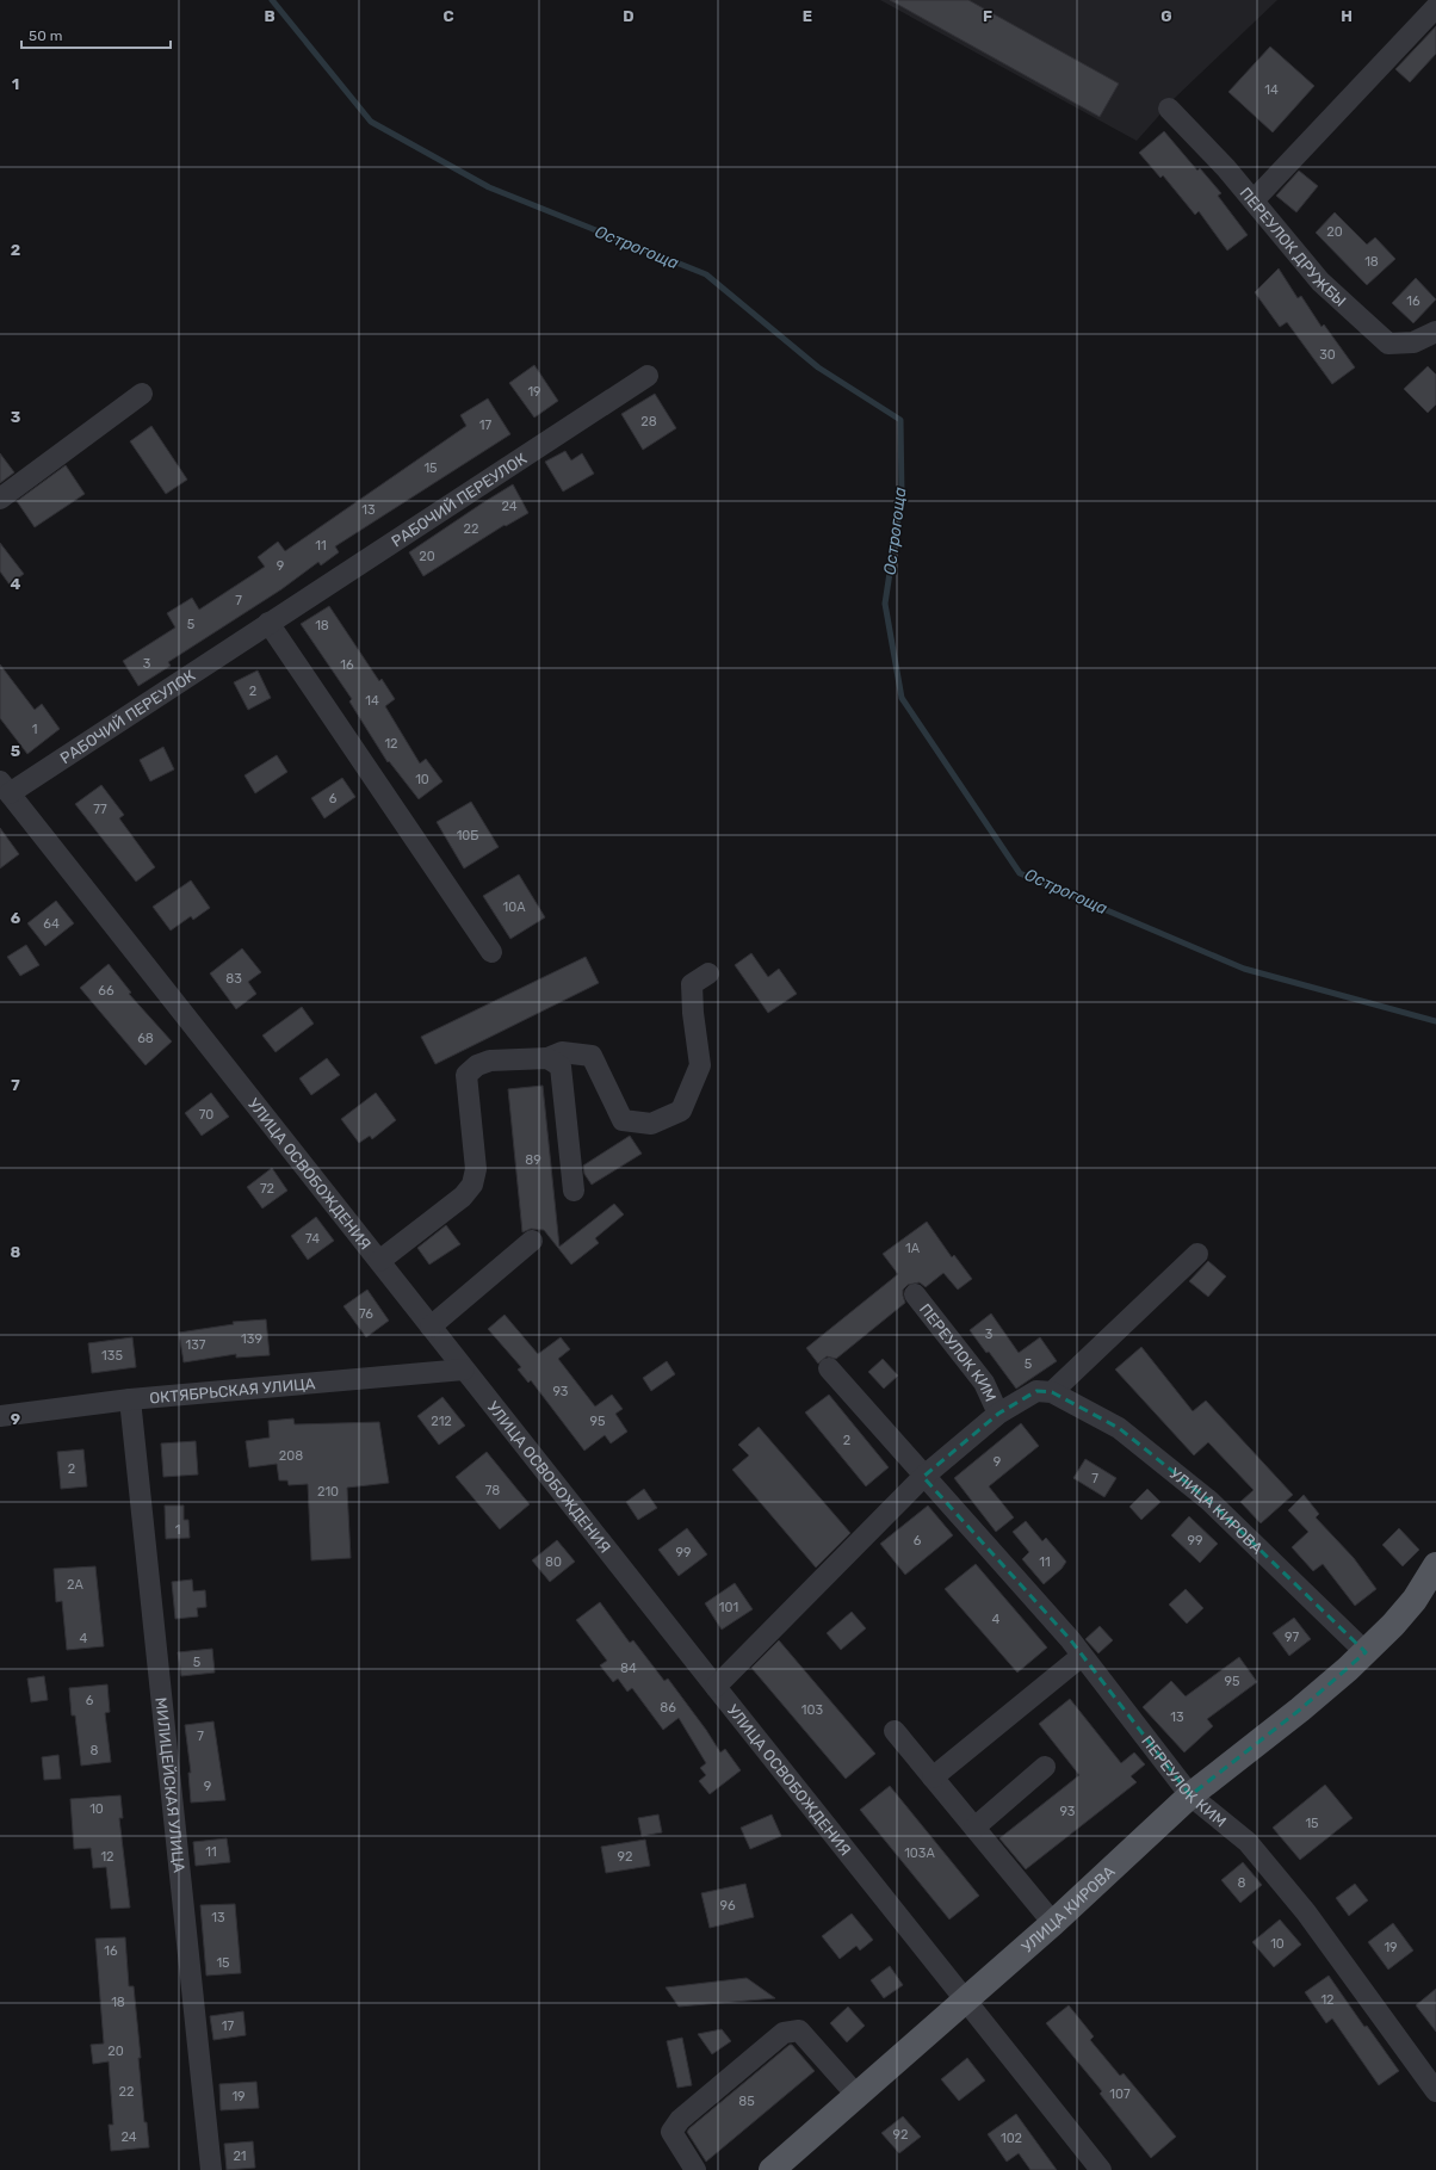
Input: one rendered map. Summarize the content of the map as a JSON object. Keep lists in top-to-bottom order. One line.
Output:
{"streets":{"main road":["УЛИЦА КИРОВА"],"street":["ПЕРЕУЛОК ДРУЖБЫ","РАБОЧИЙ ПЕРЕУЛОК","УЛИЦА ОСВОБОЖДЕНИЯ","ПЕРЕУЛОК КИМ","ОКТЯБРЬСКАЯ УЛИЦА","МИЛИЦЕЙСКАЯ УЛИЦА"]},"crossings":[["РАБОЧИЙ ПЕРЕУЛОК","УЛИЦА ОСВОБОЖДЕНИЯ"],["УЛИЦА ОСВОБОЖДЕНИЯ","ОКТЯБРЬСКАЯ УЛИЦА"],["УЛИЦА ОСВОБОЖДЕНИЯ","УЛИЦА КИРОВА"],["ПЕРЕУЛОК КИМ","УЛИЦА КИРОВА"],["ОКТЯБРЬСКАЯ УЛИЦА","МИЛИЦЕЙСКАЯ УЛИЦА"]],"water":["Острогоща"],"house_numbers":["14","20","18","16","30","19","28","17","15","24","13","22","11","20","9","7","5","18","3","16","2","14","1","12","10","6","77","10Б","10А","64","83","66","68","70","89","72","74","1А","76","3","139","137","135","5","93","212","95","2","208","9","2","7","78","210","1","6","99","99","80","11","2А","101","4","97","4","5","84","95","6","86","103","13","7","8","9","10","93","15","11","103А","12","92","8","96","13","10","19","16","15","12","18","17","20","22","107","19","85","92","24","102","21"],"scale_bar":"50 m","grid":{"columns":["B","C","D","E","F","G","H"],"rows":["1","2","3","4","5","6","7","8","9"]}}
